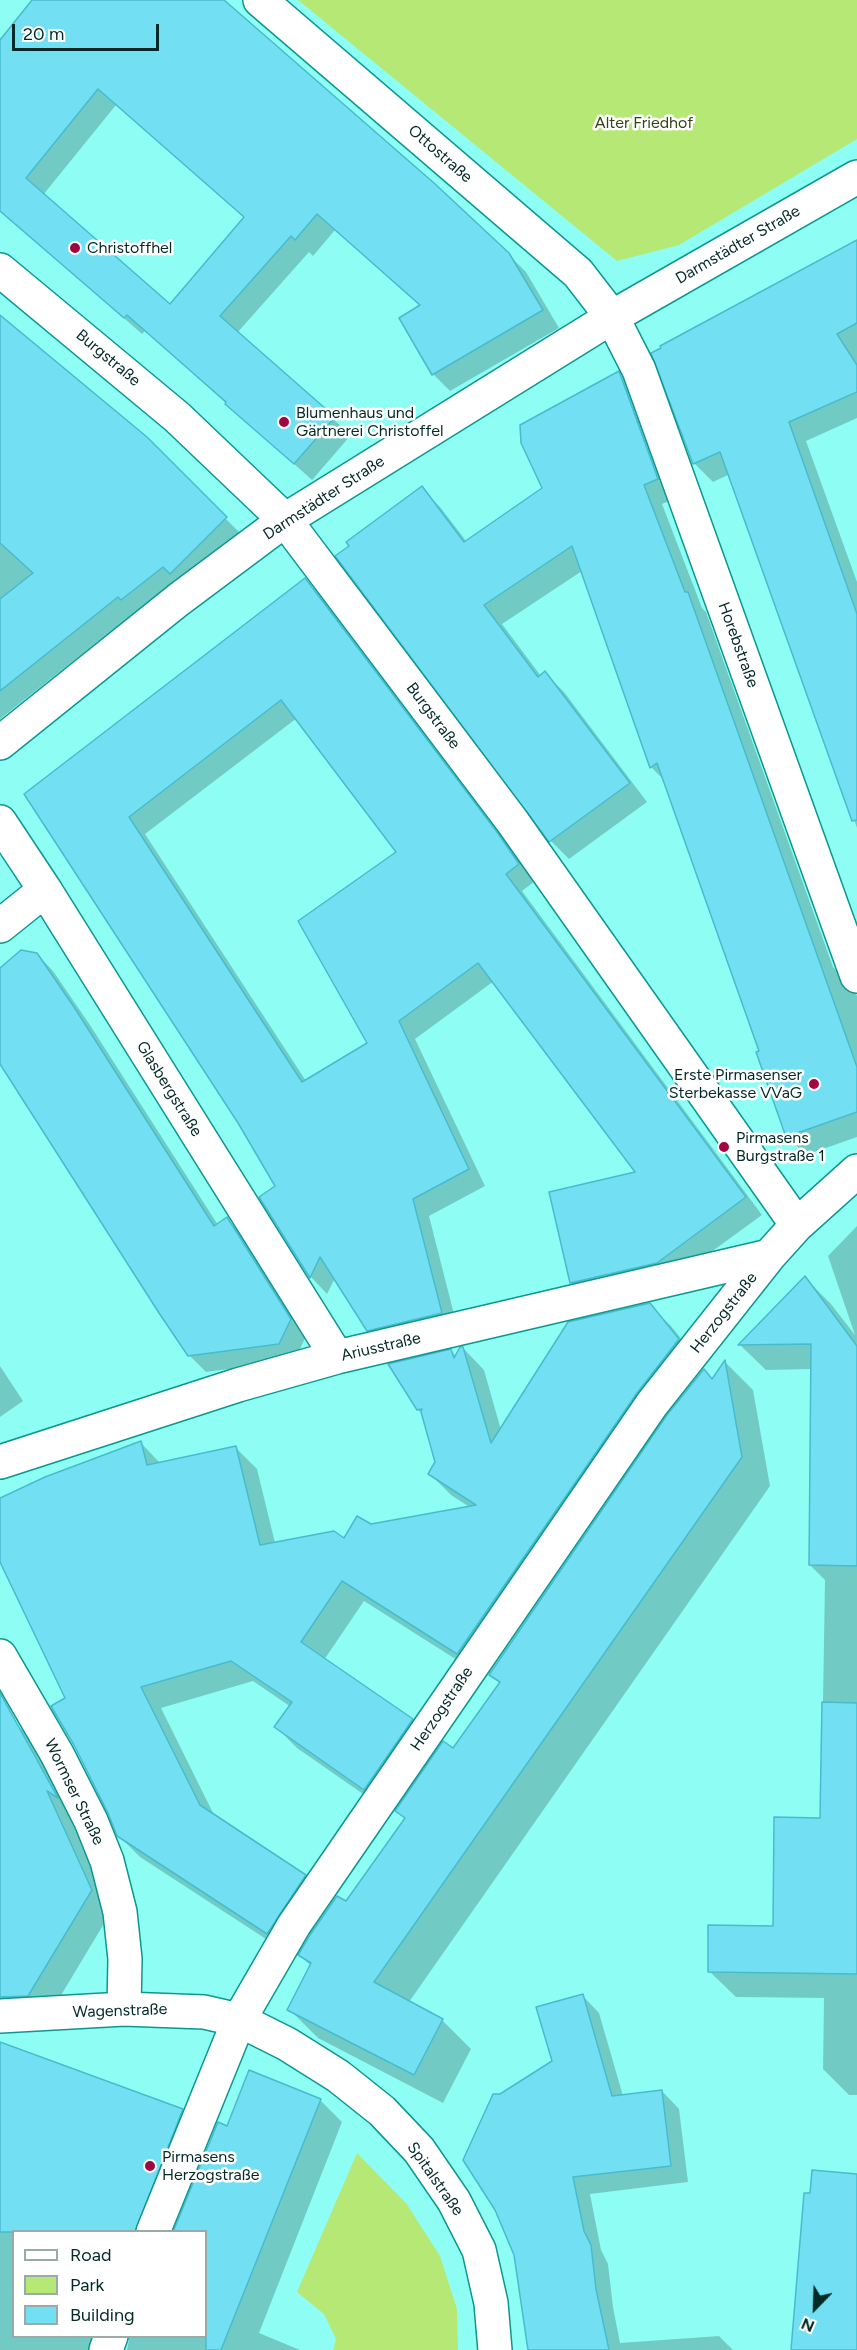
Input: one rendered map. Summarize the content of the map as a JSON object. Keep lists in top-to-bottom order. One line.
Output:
{"streets":{"street":["Ottostraße","Darmstädter Straße","Burgstraße","Horebstraße","Glasbergstraße","Herzogstraße","Ariusstraße","Wormser Straße","Wagenstraße","Spitalstraße"]},"crossings":[["Ottostraße","Darmstädter Straße"],["Ottostraße","Horebstraße"],["Darmstädter Straße","Burgstraße"],["Darmstädter Straße","Horebstraße"],["Burgstraße","Herzogstraße"],["Glasbergstraße","Ariusstraße"],["Herzogstraße","Ariusstraße"],["Herzogstraße","Wagenstraße"],["Herzogstraße","Spitalstraße"],["Wormser Straße","Wagenstraße"],["Wagenstraße","Spitalstraße"]],"parks":["Alter Friedhof"],"places":["Christoffhel","Blumenhaus und Gärtnerei Christoffel","Erste Pirmasenser Sterbekasse VVaG","Pirmasens Burgstraße 1","Pirmasens Herzogstraße"],"legend":["Road","Park","Building"],"scale_bar":"20 m","north":"bottom left"}
